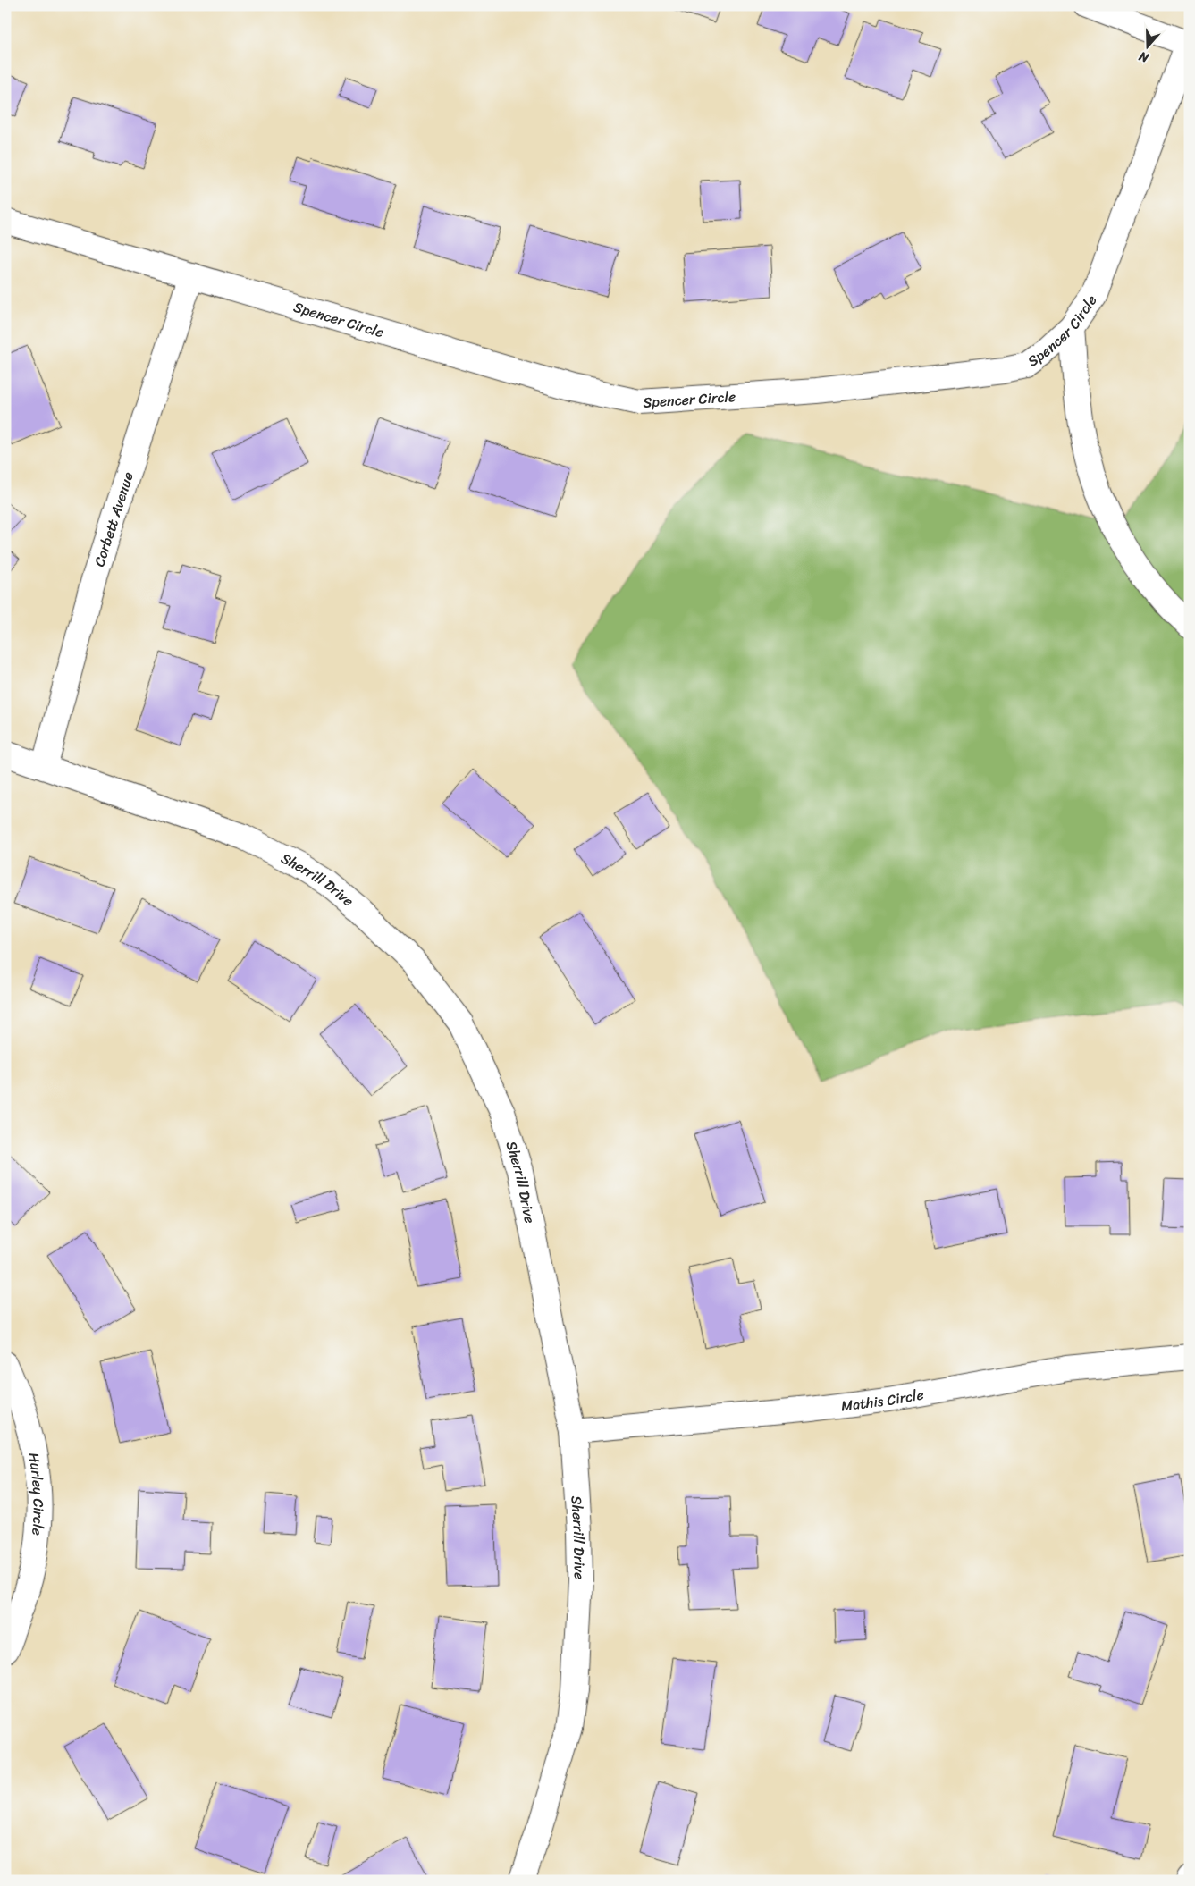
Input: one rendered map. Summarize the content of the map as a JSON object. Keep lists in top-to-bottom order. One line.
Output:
{"streets":{"street":["Spencer Circle","Corbett Avenue","Sherrill Drive","Mathis Circle","Hurley Circle"]},"crossings":[["Spencer Circle","Corbett Avenue"],["Corbett Avenue","Sherrill Drive"],["Sherrill Drive","Mathis Circle"]],"north":"bottom"}
